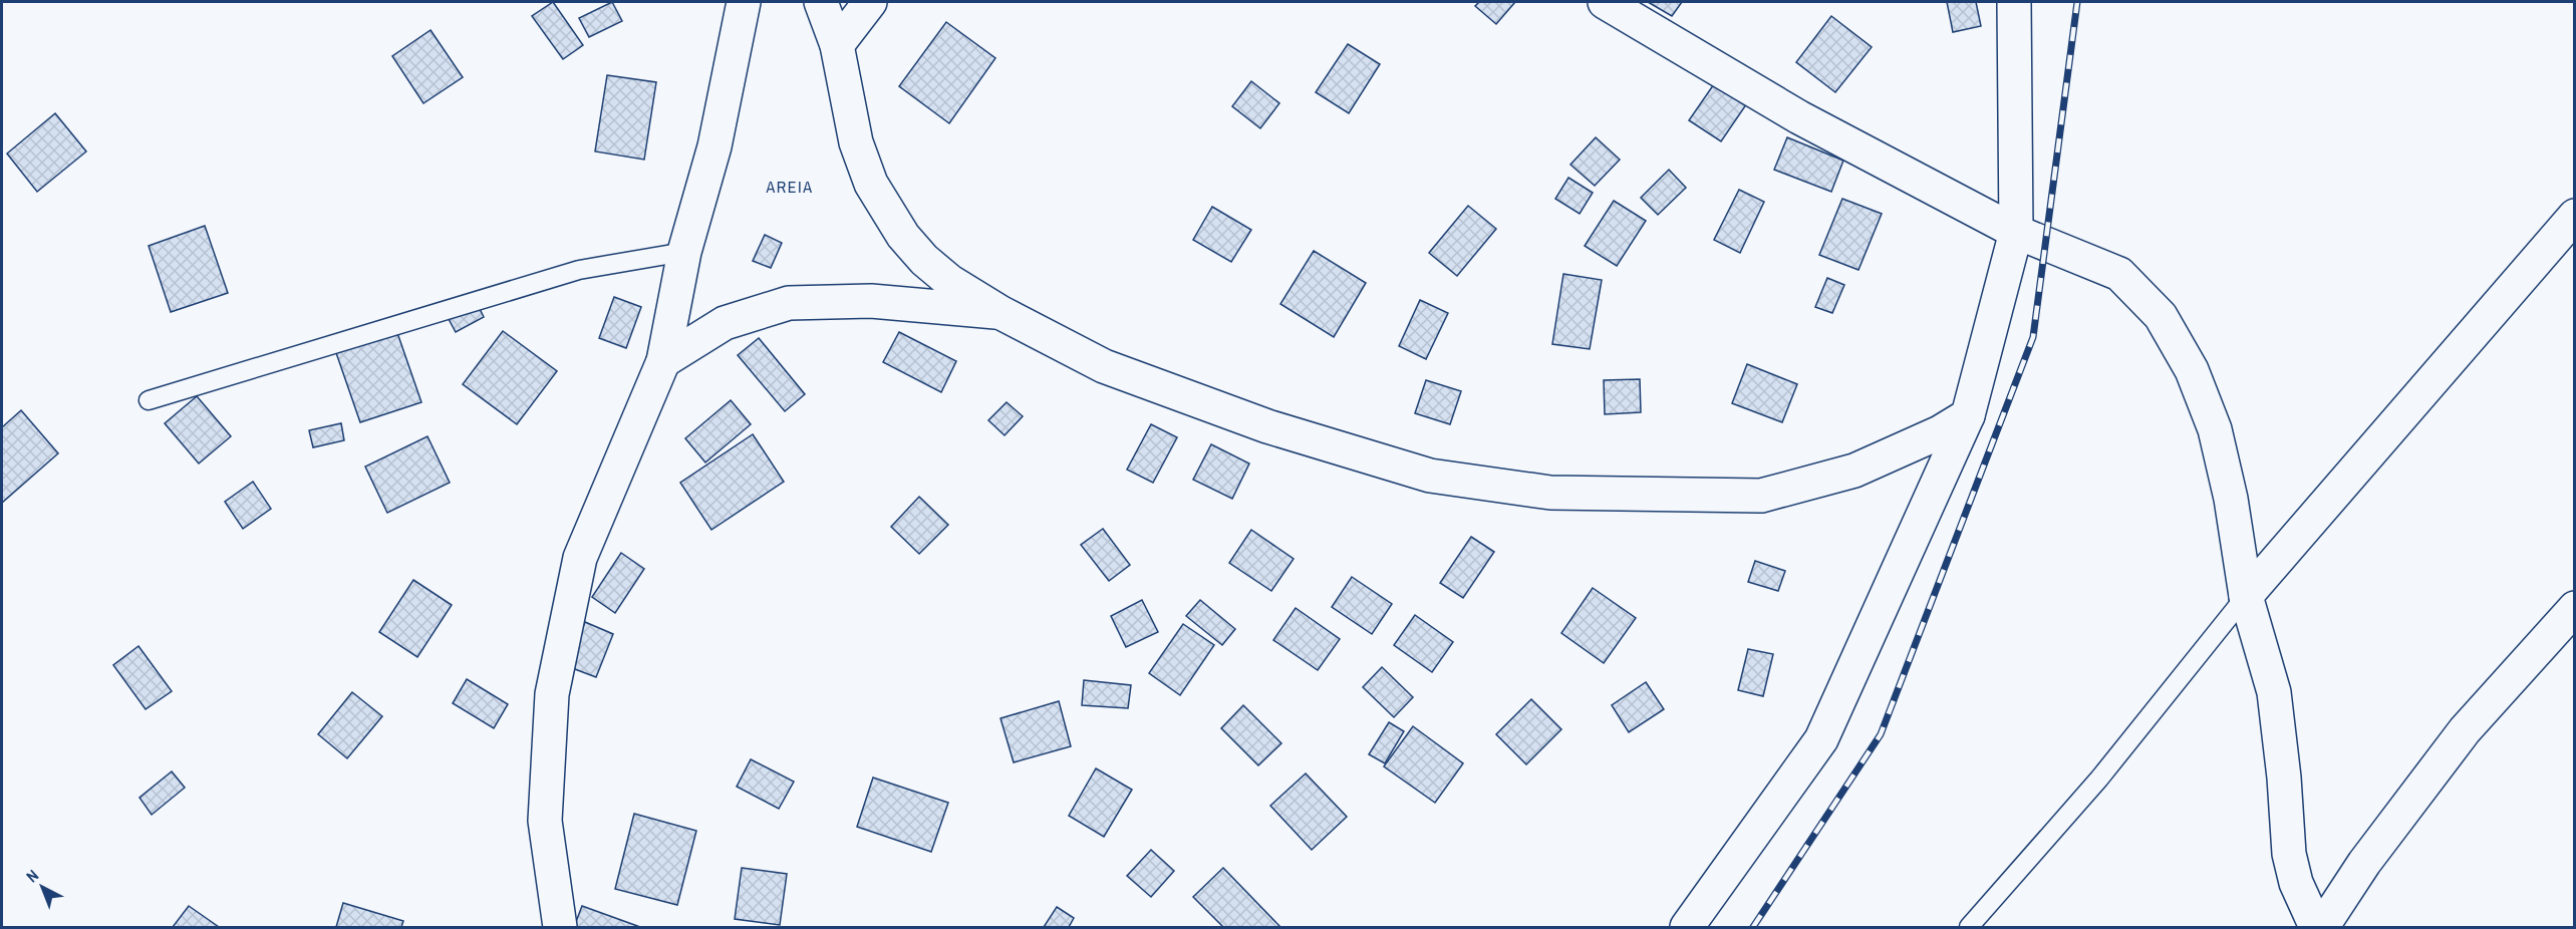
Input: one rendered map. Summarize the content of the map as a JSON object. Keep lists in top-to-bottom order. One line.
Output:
{"districts":["AREIA"],"north":"top left"}
